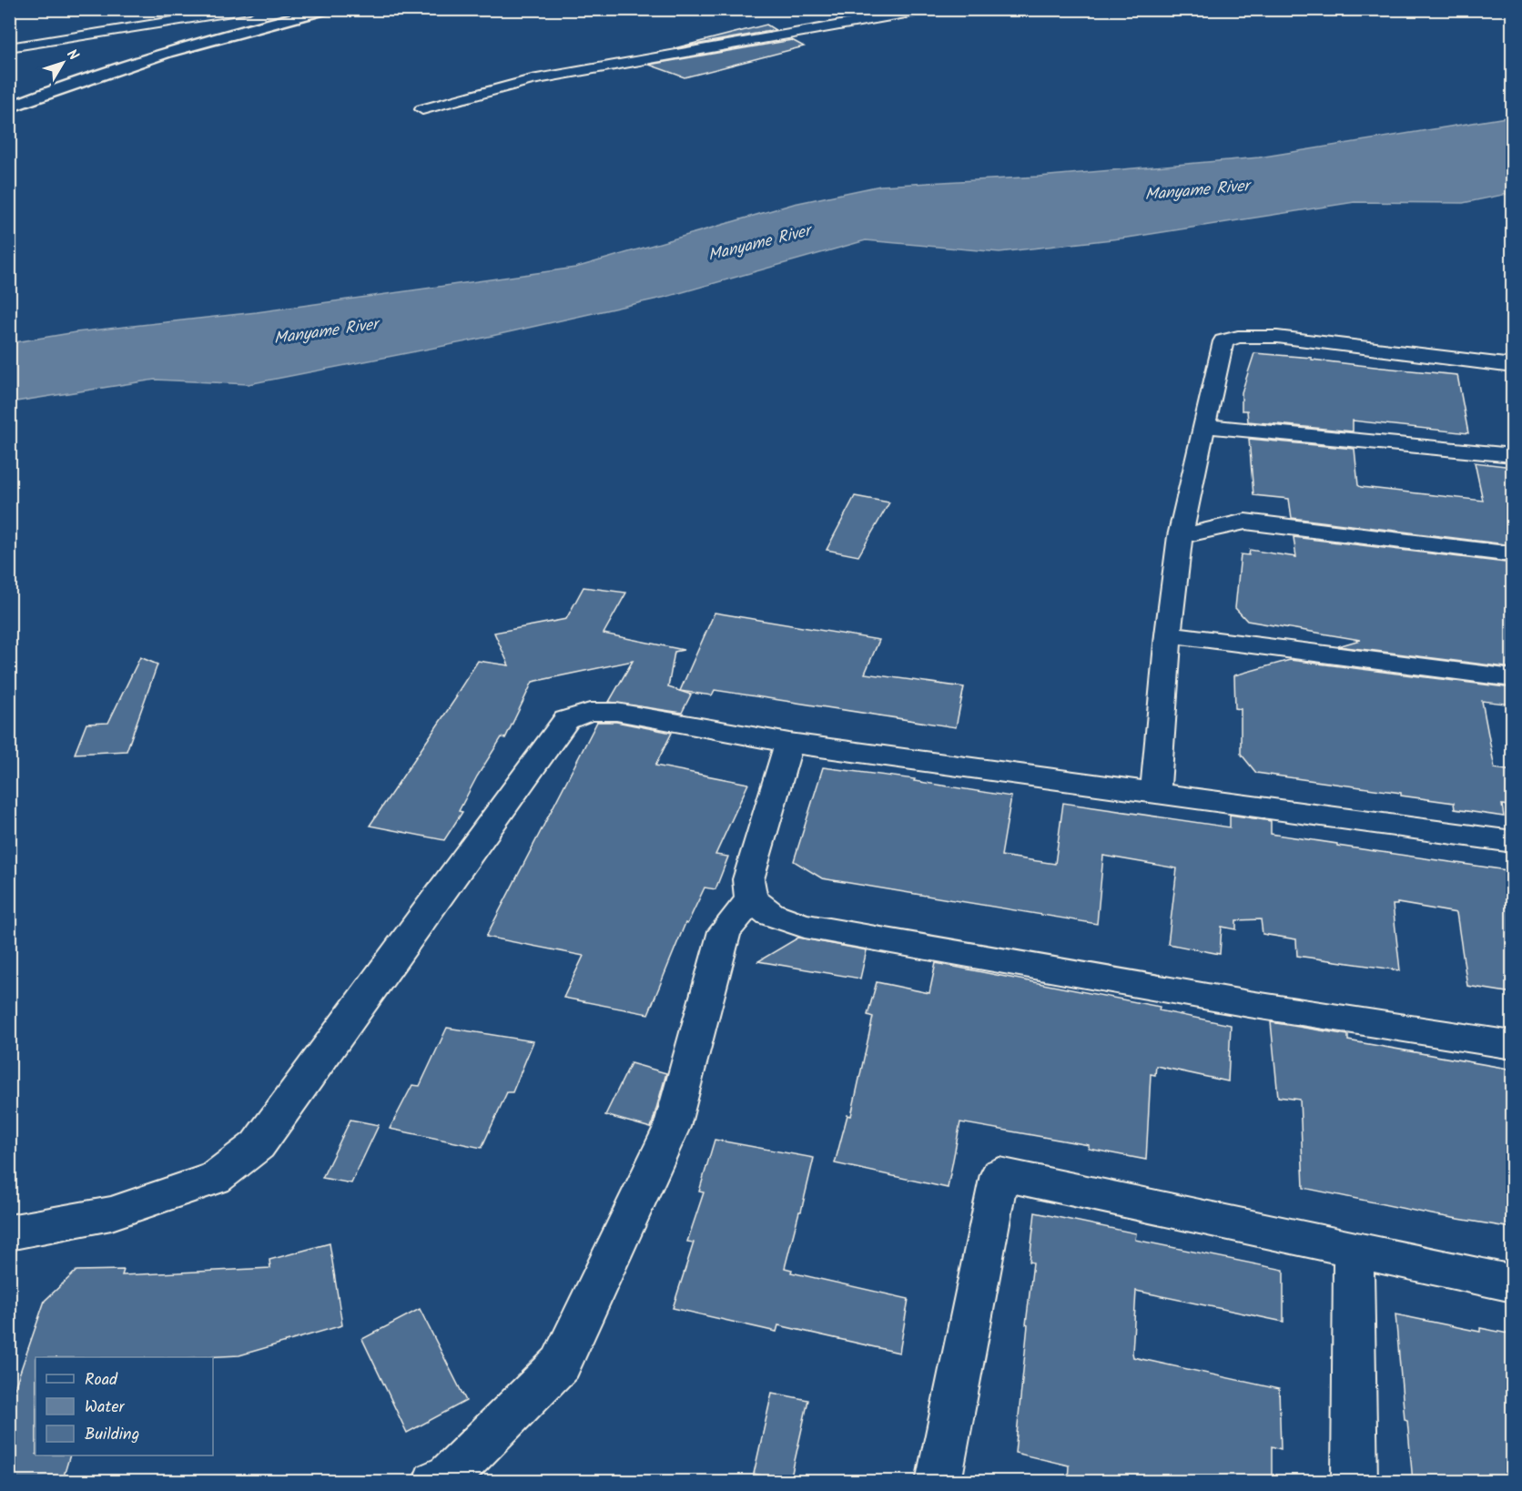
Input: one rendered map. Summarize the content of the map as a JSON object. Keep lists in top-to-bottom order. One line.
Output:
{"water":["Manyame River"],"legend":["Road","Water","Building"],"north":"top right"}
